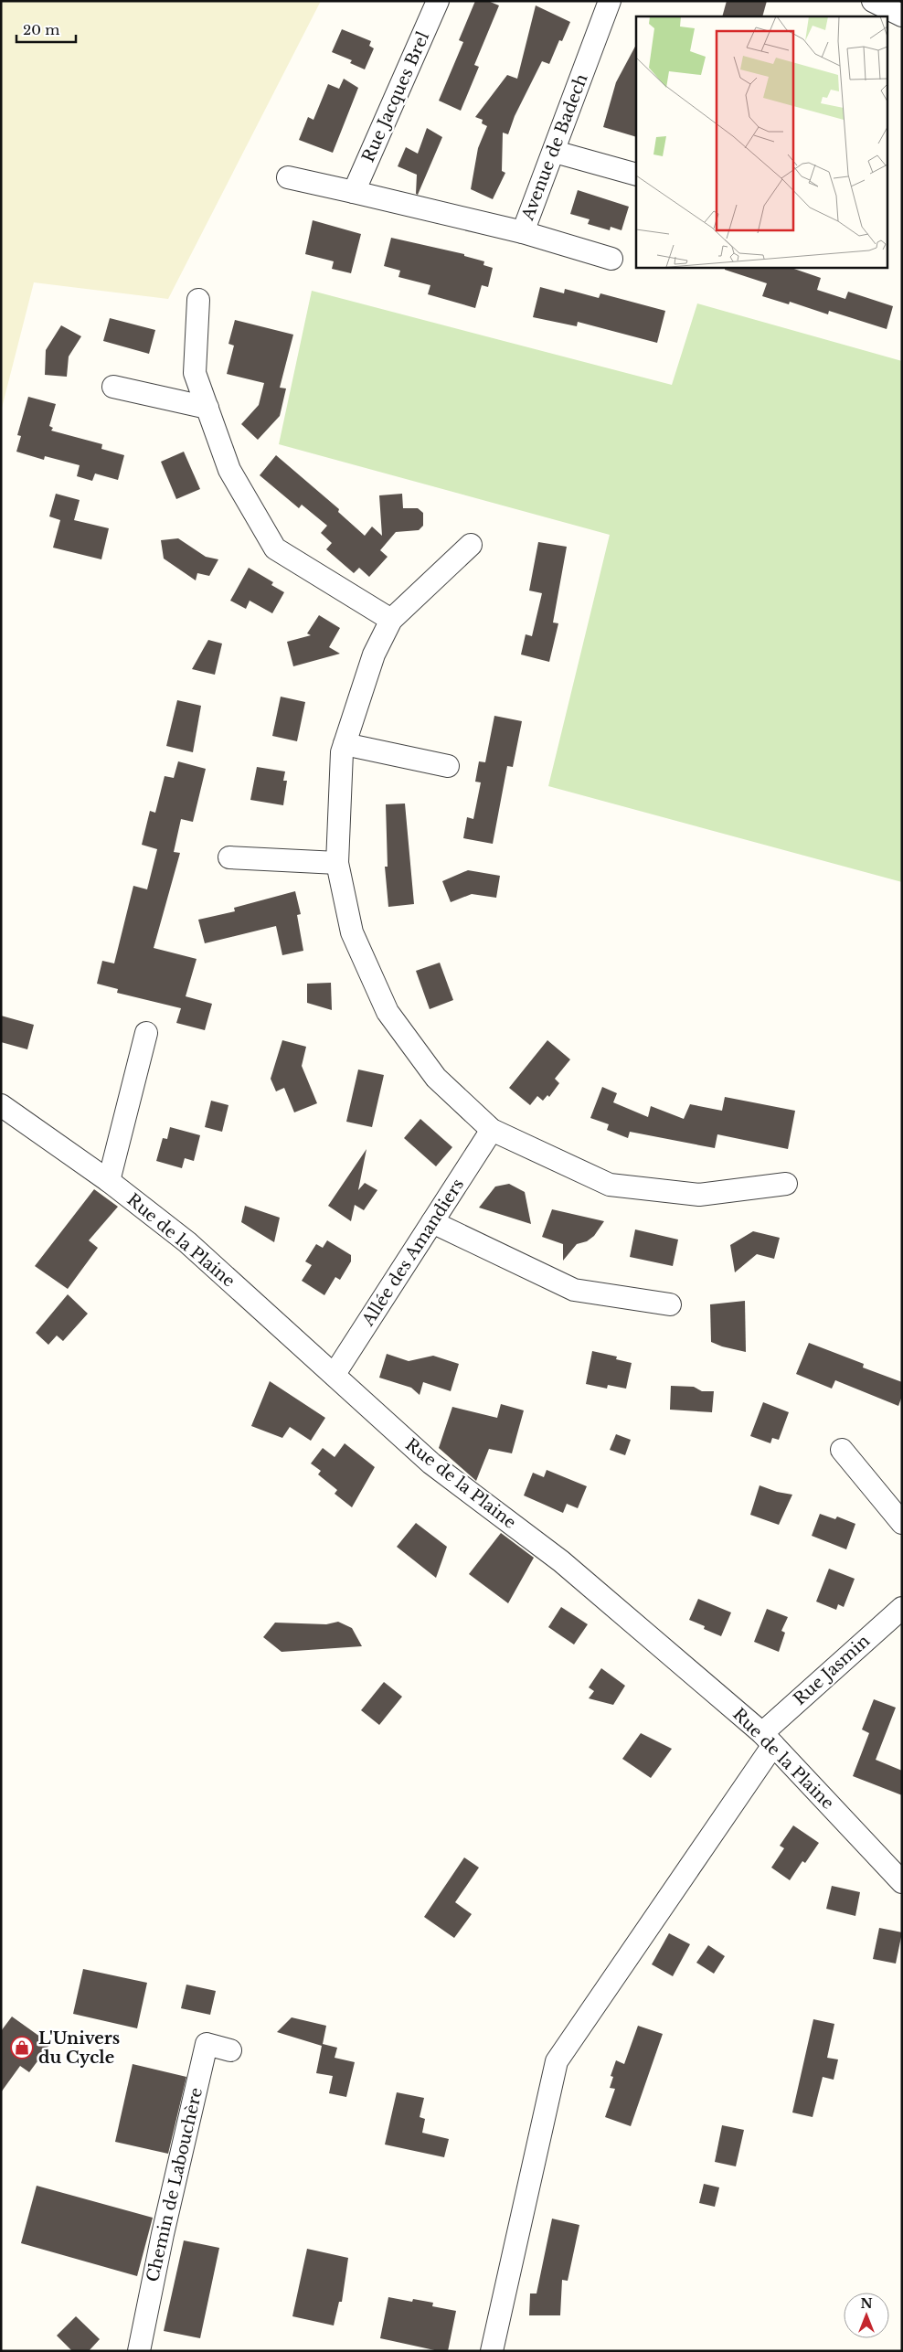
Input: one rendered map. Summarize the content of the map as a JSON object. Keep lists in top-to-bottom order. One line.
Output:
{"streets":{"street":["Rue Jacques Brel","Avenue de Badech","Rue de la Plaine","Allée des Amandiers","Rue Jasmin","Chemin de Labouchère"]},"crossings":[["Rue de la Plaine","Allée des Amandiers"],["Rue de la Plaine","Rue Jasmin"]],"places":{"shop":["L'Univers du Cycle"]},"scale_bar":"20 m","north":"top"}
